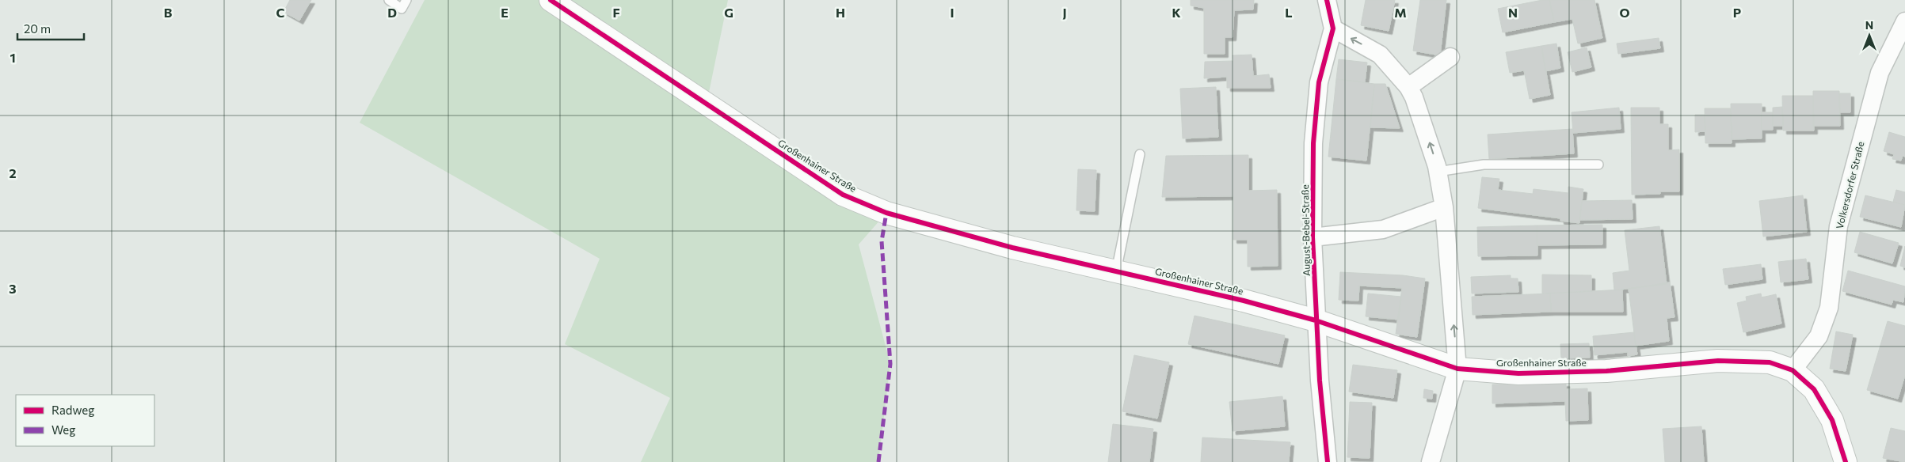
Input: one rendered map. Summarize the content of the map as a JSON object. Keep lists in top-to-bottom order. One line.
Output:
{"streets":{"street":["Großenhainer Straße","Volkersdorfer Straße","August-Bebel-Straße"]},"crossings":[["Großenhainer Straße","Volkersdorfer Straße"],["Großenhainer Straße","August-Bebel-Straße"]],"legend":["Radweg","Weg"],"scale_bar":"20 m","north":"top","grid":{"columns":["B","C","D","E","F","G","H","I","J","K","L","M","N","O","P"],"rows":["1","2","3"]}}
